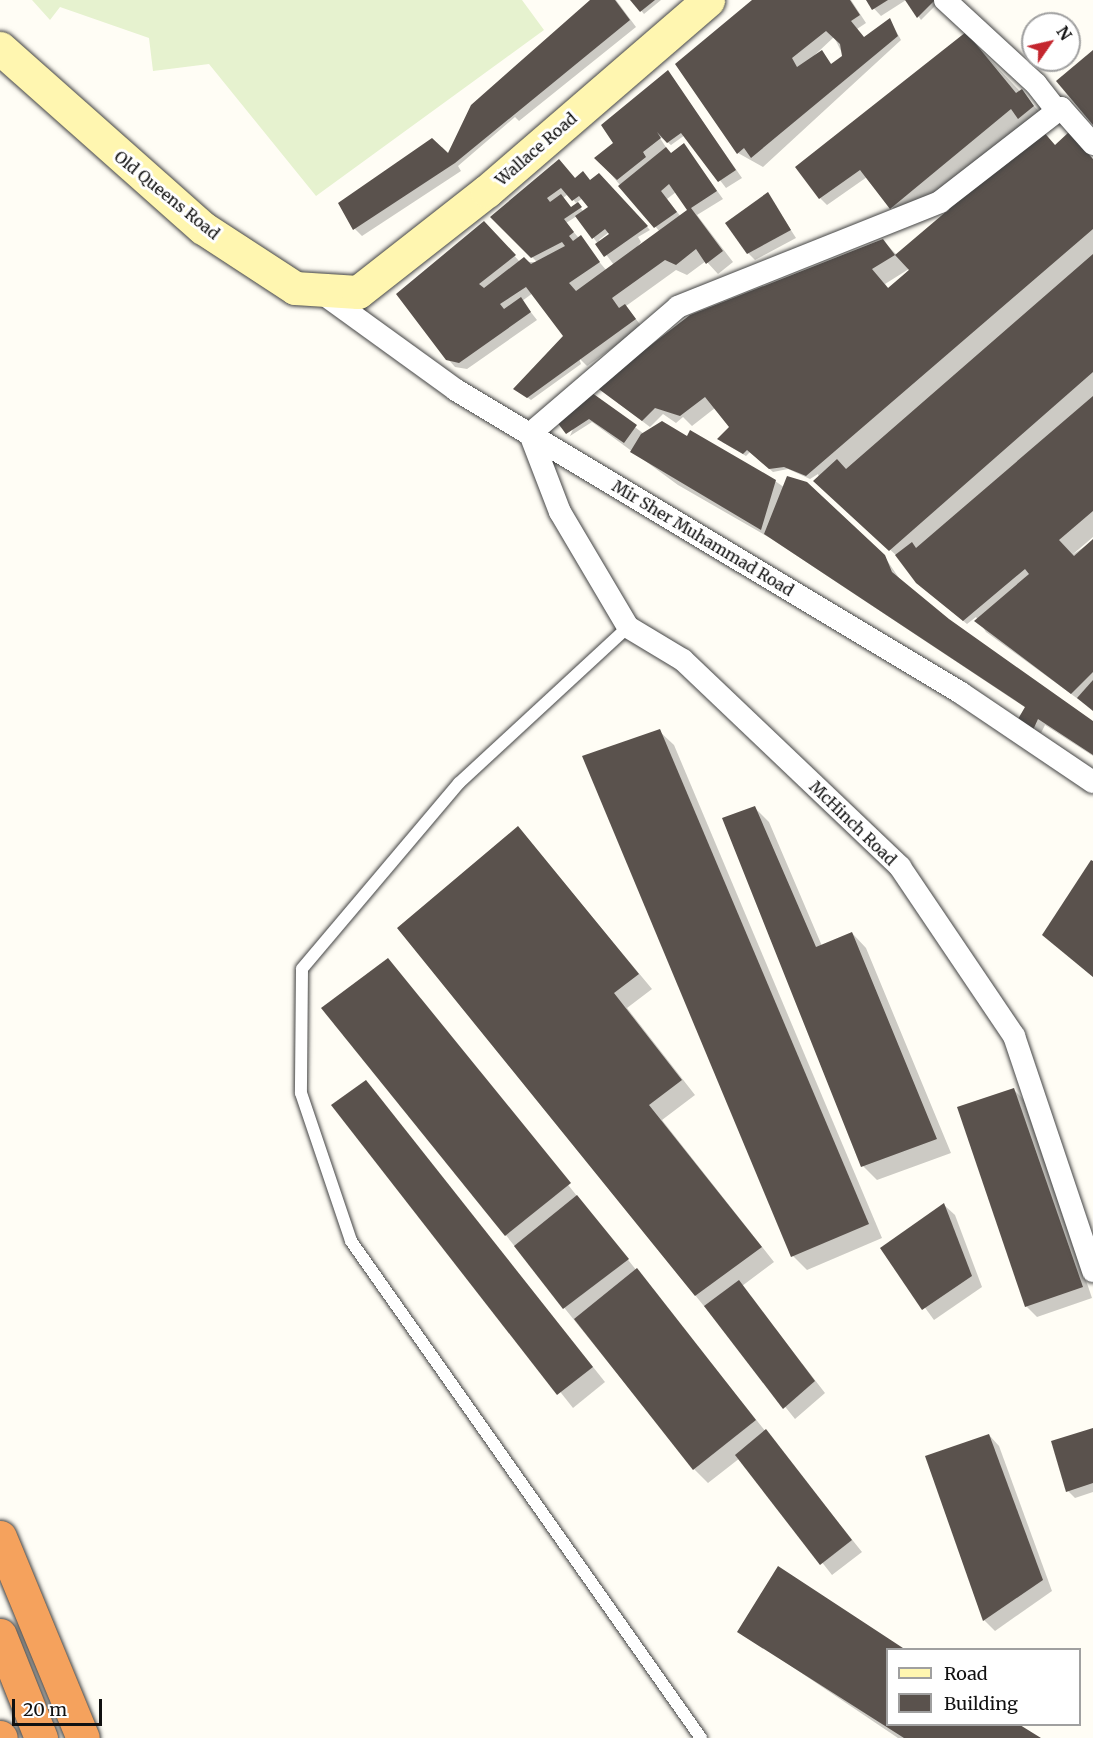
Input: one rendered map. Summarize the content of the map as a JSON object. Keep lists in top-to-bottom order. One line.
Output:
{"streets":{"street":["Wallace Road","Old Queens Road","Mir Sher Muhammad Road","McHinch Road"]},"crossings":[["Wallace Road","Old Queens Road"],["Old Queens Road","Mir Sher Muhammad Road"],["Mir Sher Muhammad Road","McHinch Road"]],"legend":["Road","Building"],"scale_bar":"20 m","north":"top right"}
